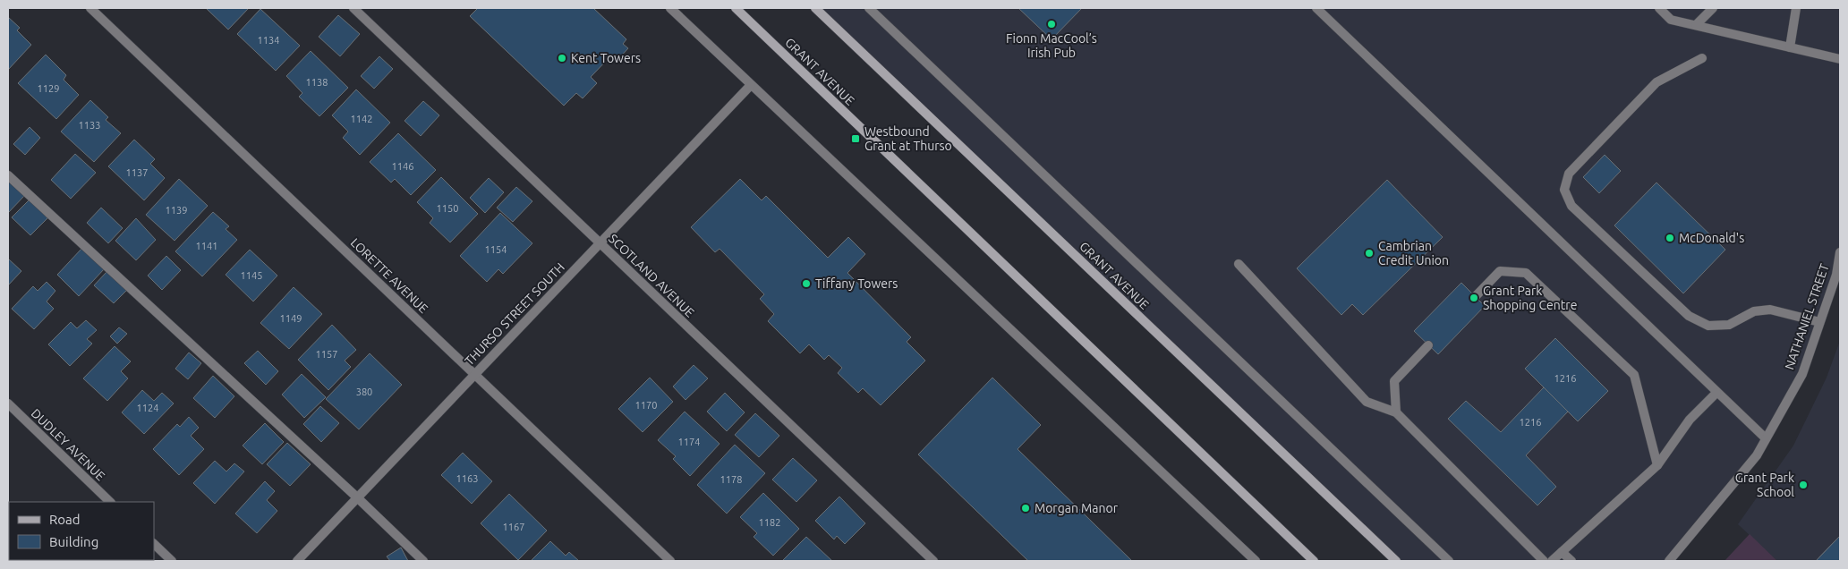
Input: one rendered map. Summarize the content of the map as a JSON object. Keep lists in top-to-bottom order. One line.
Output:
{"streets":{"main road":["GRANT AVENUE"],"street":["LORETTE AVENUE","SCOTLAND AVENUE","THURSO STREET SOUTH","NATHANIEL STREET","DUDLEY AVENUE"]},"crossings":[["LORETTE AVENUE","THURSO STREET SOUTH"],["SCOTLAND AVENUE","THURSO STREET SOUTH"]],"places":{"other":["Fionn MacCool’s Irish Pub","Kent Towers","McDonald's","Cambrian Credit Union","Tiffany Towers","Grant Park Shopping Centre","Grant Park School","Morgan Manor"],"transit":["Westbound Grant at Thurso"]},"house_numbers":["1134","1138","1129","1142","1133","1146","1137","1150","1139","1141","1154","1145","1149","1157","1216","380","1170","1124","1216","1174","1163","1178","1182","1167"],"legend":["Road","Building"]}
